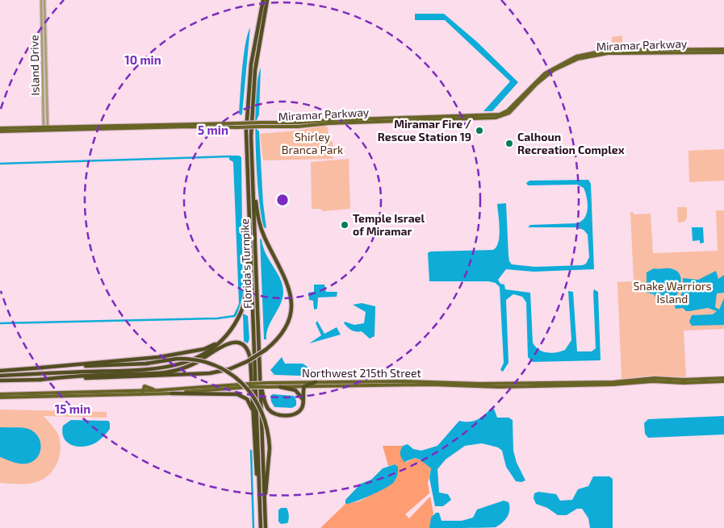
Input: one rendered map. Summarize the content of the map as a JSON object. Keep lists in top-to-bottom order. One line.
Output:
{"streets":{"highway":["Florida's Turnpike"],"main road":["Miramar Parkway","Northwest 215th Street"],"street":["Island Drive"]},"crossings":[["Miramar Parkway","Island Drive"]],"parks":["Shirley Branca Park","Snake Warriors Island"],"places":["Miramar Fire / Rescue Station 19","Calhoun Recreation Complex","Temple Israel of Miramar"],"rings":["10 min","5 min","15 min"]}
